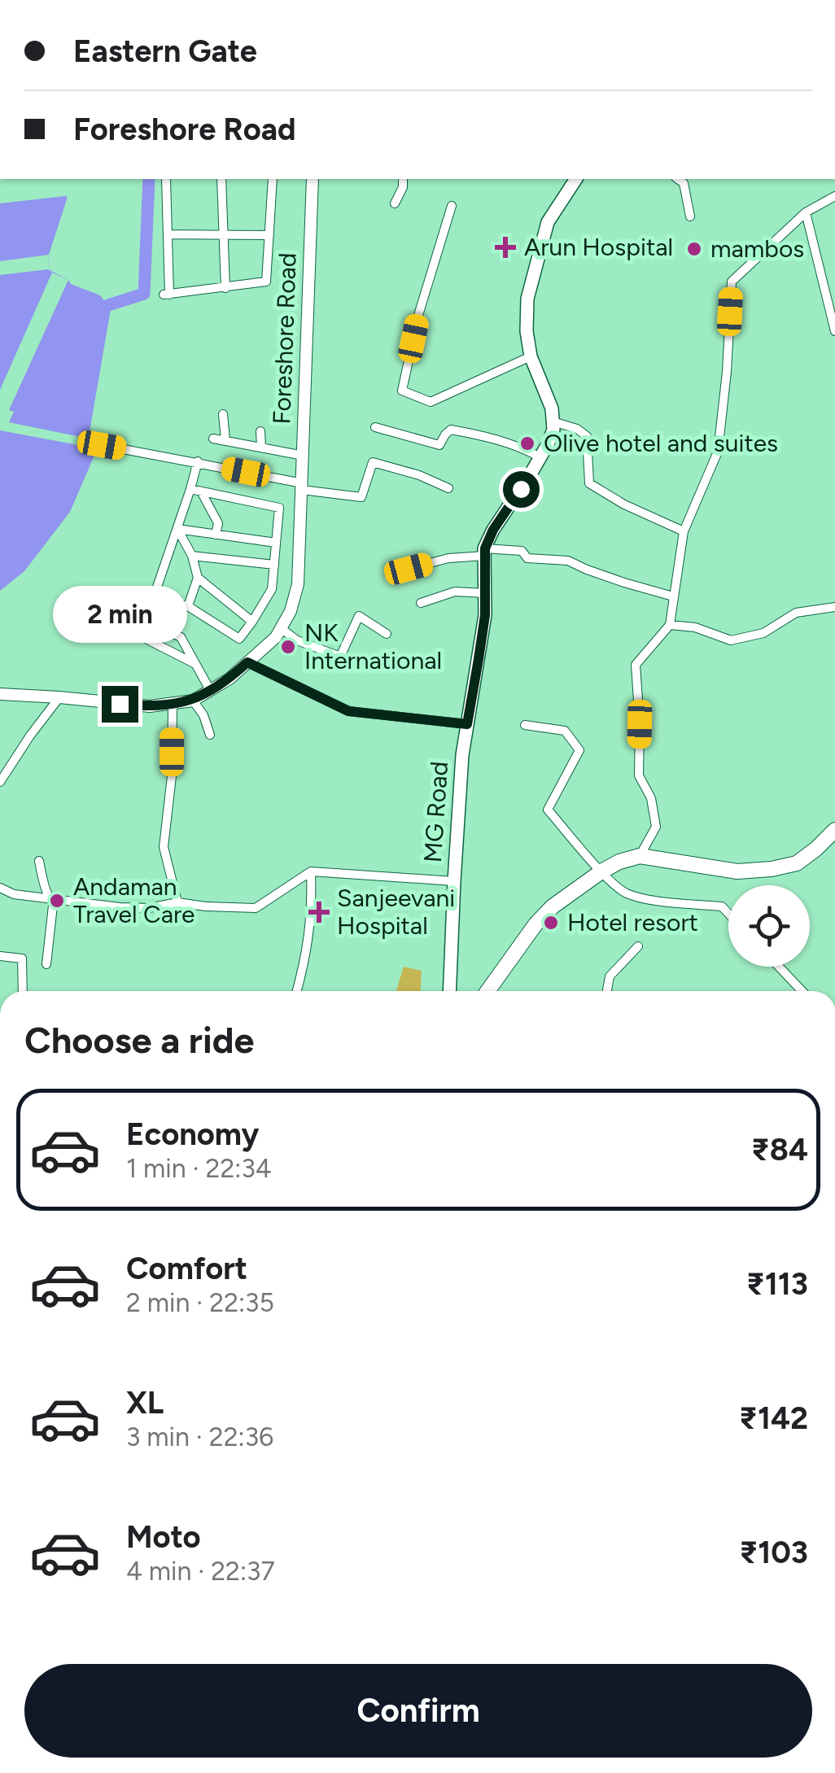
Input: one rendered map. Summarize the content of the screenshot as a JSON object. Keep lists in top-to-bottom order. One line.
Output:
{"streets":{"main road":["Foreshore Road","MG Road"]},"places":{"health":["Arun Hospital","Sanjeevani Hospital"],"other":["mambos","Olive hotel and suites","NK International","Andaman Travel Care","Hotel resort"]},"page":{"banner":["Eastern Gate","Foreshore Road"],"bubble":"2 min","heading":"Choose a ride","list":[{"name":"Economy","note":"1 min · 22:34","value":"₹84"},{"name":"Comfort","note":"2 min · 22:35","value":"₹113"},{"name":"XL","note":"3 min · 22:36","value":"₹142"},{"name":"Moto","note":"4 min · 22:37","value":"₹103"}],"buttons":"Confirm"}}
